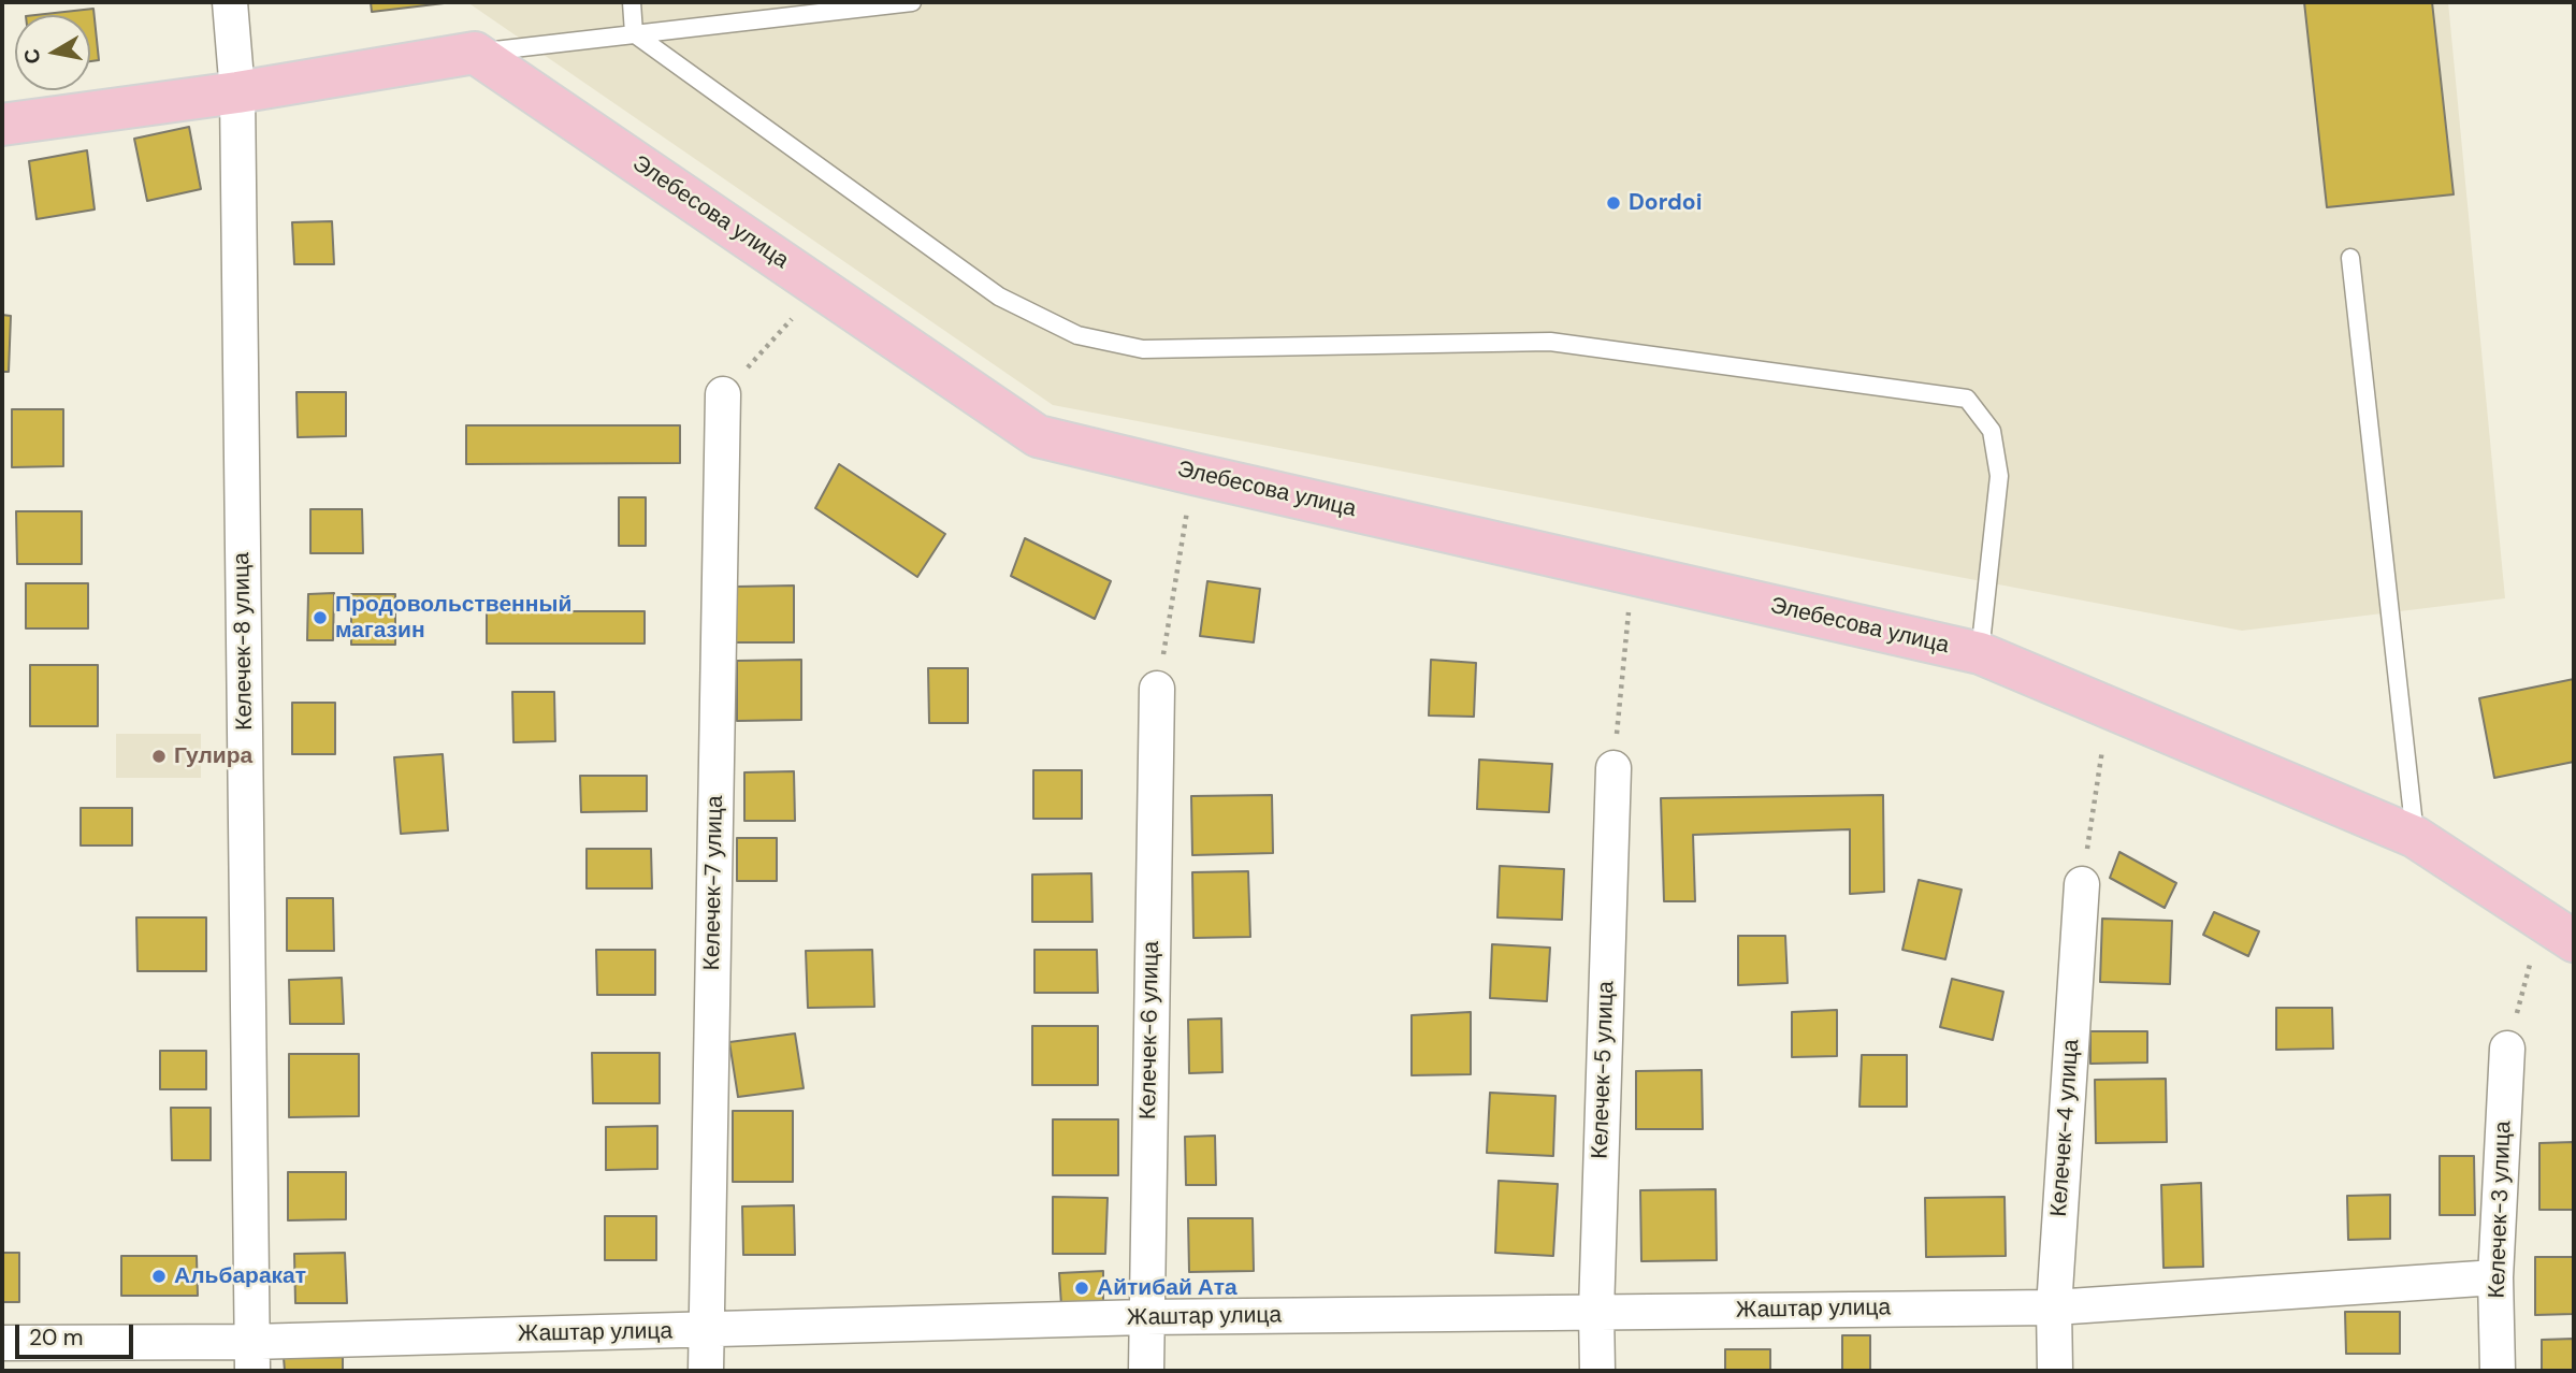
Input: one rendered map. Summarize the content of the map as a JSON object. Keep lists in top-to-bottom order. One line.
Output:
{"streets":{"main road":["Элебесова улица"],"street":["Келечек-8 улица","Келечек-7 улица","Келечек-6 улица","Келечек-5 улица","Келечек-4 улица","Келечек-3 улица","Жаштар улица"]},"crossings":[["Келечек-8 улица","Жаштар улица"],["Келечек-7 улица","Жаштар улица"],["Келечек-6 улица","Жаштар улица"],["Келечек-5 улица","Жаштар улица"],["Келечек-4 улица","Жаштар улица"],["Келечек-3 улица","Жаштар улица"]],"places":["Dordoi","Продовольственный магазин","Гулира","Альбаракат","Айтибай Ата"],"scale_bar":"20 m","north":"left"}
